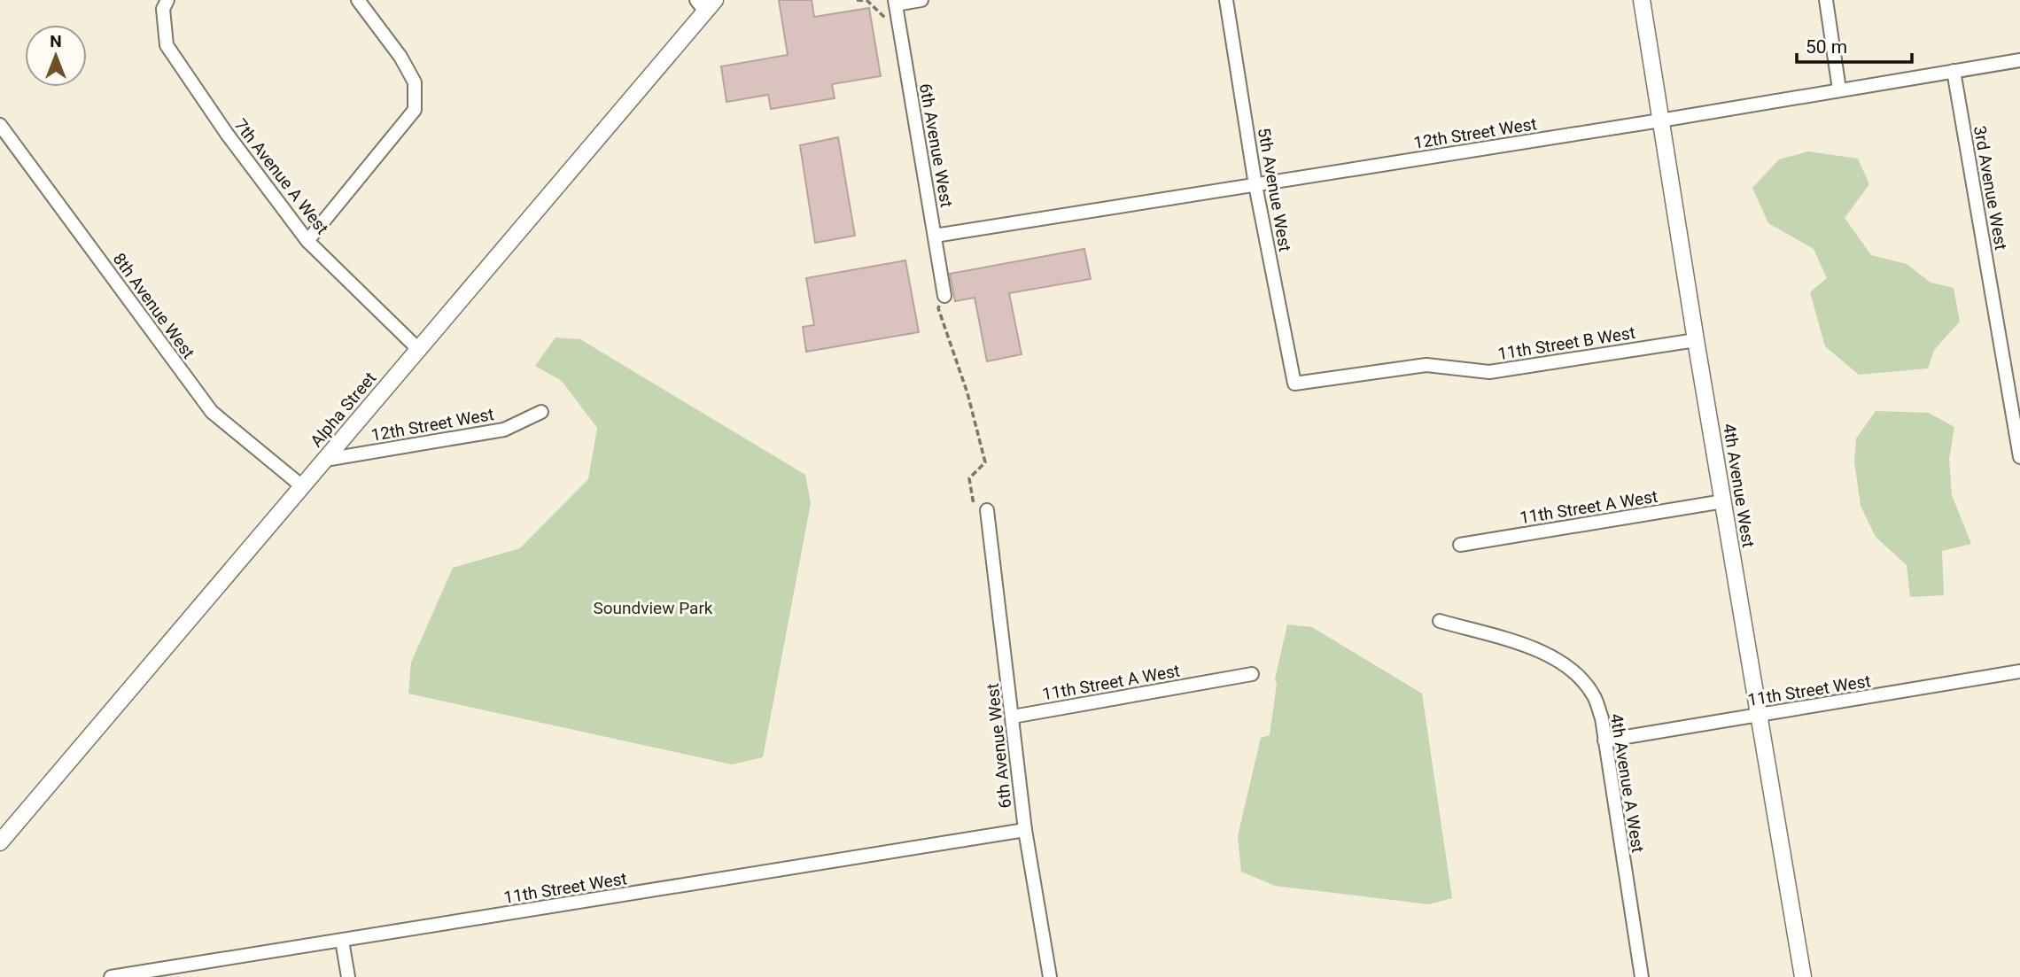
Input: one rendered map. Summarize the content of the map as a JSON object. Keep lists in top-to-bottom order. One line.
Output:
{"streets":{"street":["12th Street West","6th Avenue West","7th Avenue A West","3rd Avenue West","5th Avenue West","8th Avenue West","11th Street B West","Alpha Street","4th Avenue West","11th Street A West","11th Street West","4th Avenue A West"]},"crossings":[["12th Street West","6th Avenue West"],["12th Street West","3rd Avenue West"],["12th Street West","5th Avenue West"],["12th Street West","Alpha Street"],["12th Street West","4th Avenue West"],["6th Avenue West","11th Street A West"],["6th Avenue West","11th Street West"],["7th Avenue A West","Alpha Street"],["5th Avenue West","11th Street B West"],["8th Avenue West","Alpha Street"],["11th Street B West","4th Avenue West"],["4th Avenue West","11th Street A West"],["4th Avenue West","11th Street West"],["11th Street West","4th Avenue A West"]],"parks":["Soundview Park"],"scale_bar":"50 m","north":"top"}
